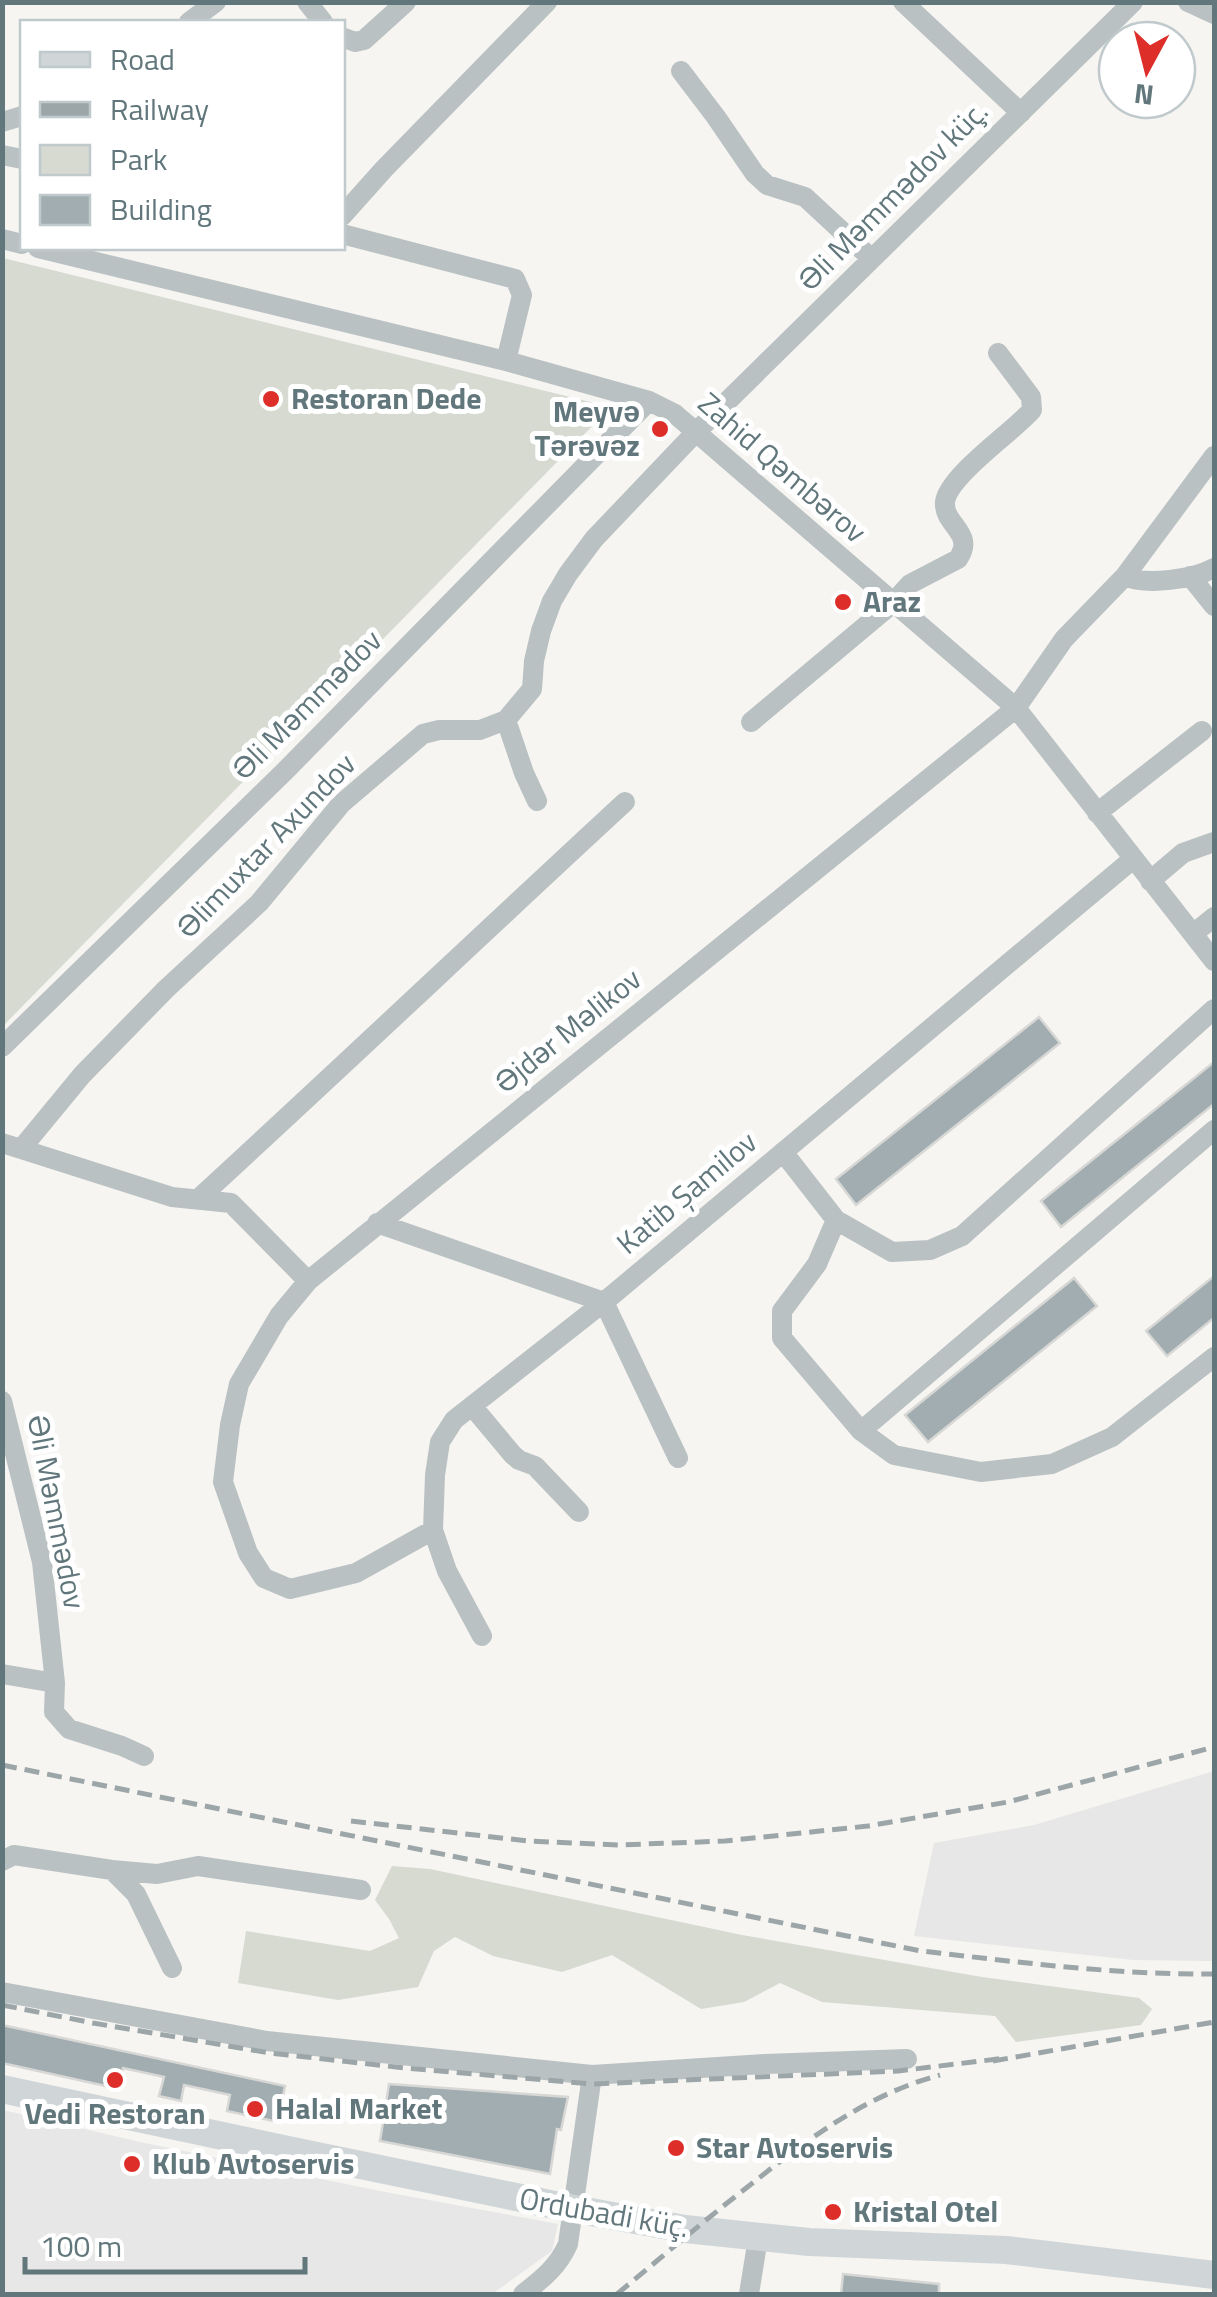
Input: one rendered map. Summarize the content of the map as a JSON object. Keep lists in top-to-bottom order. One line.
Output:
{"streets":{"main road":["Ordubadi küç."],"street":["Əli Məmmədov küç.","Zahid Qəmbərov","Əli Məmmədov","Əlimuxtar Axundov","Əjdər Məlikov","Katib Şamilov"]},"crossings":[["Əli Məmmədov küç.","Zahid Qəmbərov"],["Zahid Qəmbərov","Əli Məmmədov"],["Zahid Qəmbərov","Əjdər Məlikov"],["Zahid Qəmbərov","Katib Şamilov"],["Əjdər Məlikov","Katib Şamilov"]],"places":["Restoran Dede","Meyvə Tərəvəz","Araz","Vedi Restoran","Halal Market","Star Avtoservis","Klub Avtoservis","Kristal Otel"],"legend":["Road","Railway","Park","Building"],"scale_bar":"100 m","north":"bottom"}
